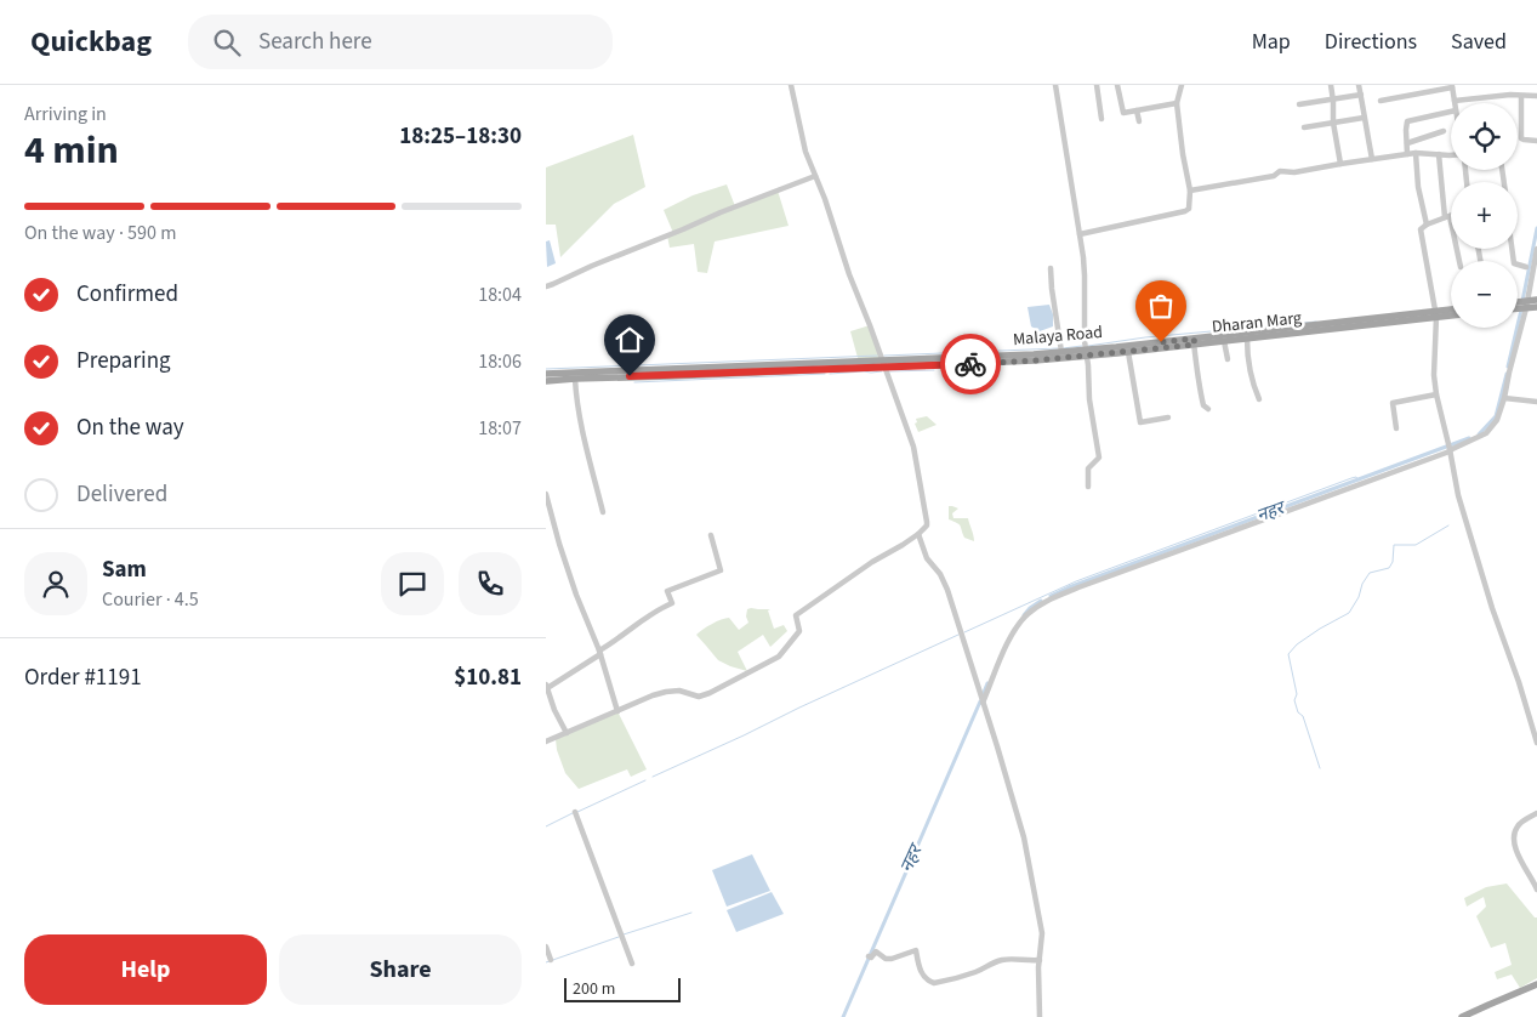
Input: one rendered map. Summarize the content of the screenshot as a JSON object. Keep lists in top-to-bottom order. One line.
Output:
{"streets":{"main road":["Dharan Marg","Malaya Road"]},"crossings":[["Dharan Marg","Malaya Road"]],"water":["नहर"],"scale_bar":"200 m","page":{"header":"Quickbag","search":"Search here","nav":["Map","Directions","Saved"],"heading":["4 min","Arriving in","18:25–18:30"],"panel":["Sam","Courier · 4.5","Order #1191","$10.81"],"map_buttons":["+","−"],"bar":"On the way · 590 m","list":[["Confirmed","18:04"],["Preparing","18:06"],["On the way","18:07"],"Delivered"],"buttons":["Help","Share"],"scale":"200 m"}}
